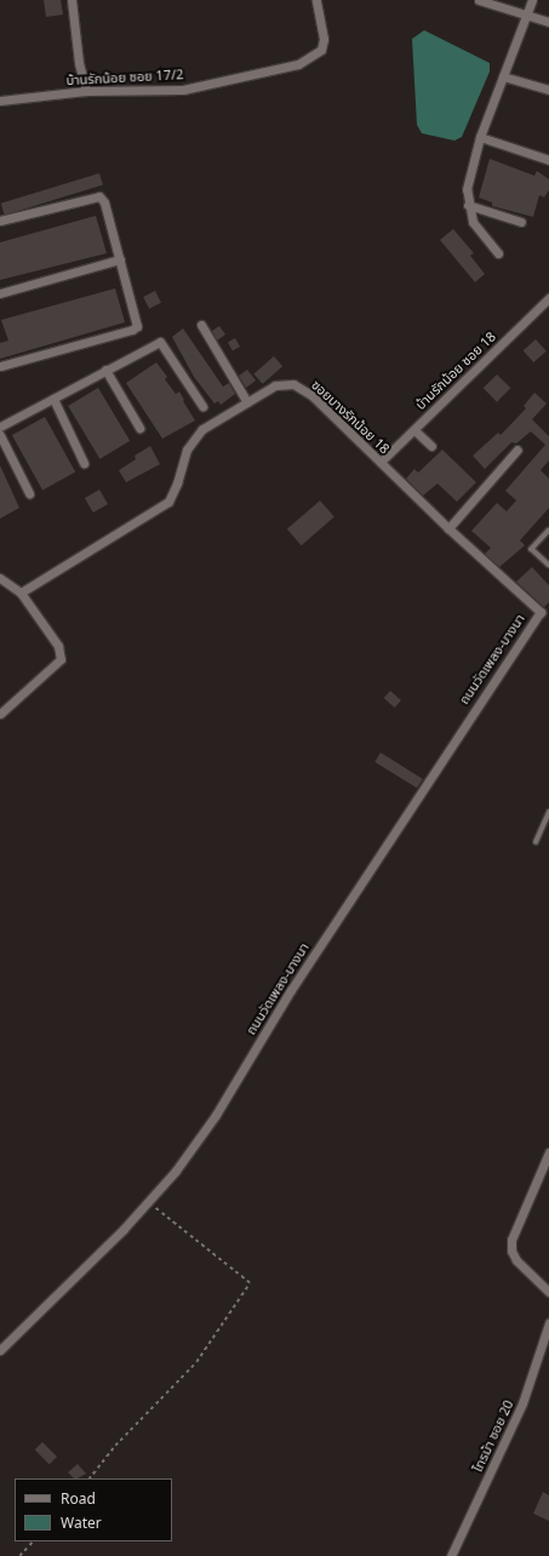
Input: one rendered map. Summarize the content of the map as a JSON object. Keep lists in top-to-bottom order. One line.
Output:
{"streets":{"street":["บ้านรักน้อย ซอย 17/2","บ้านรักน้อย ซอย 18","ซอยบางรักน้อย 18","ถนนวัดเพลง-บางนา","ไทรม้า ซอย 20"]},"crossings":[["บ้านรักน้อย ซอย 18","ซอยบางรักน้อย 18"],["ซอยบางรักน้อย 18","ถนนวัดเพลง-บางนา"]],"legend":["Road","Water"]}
